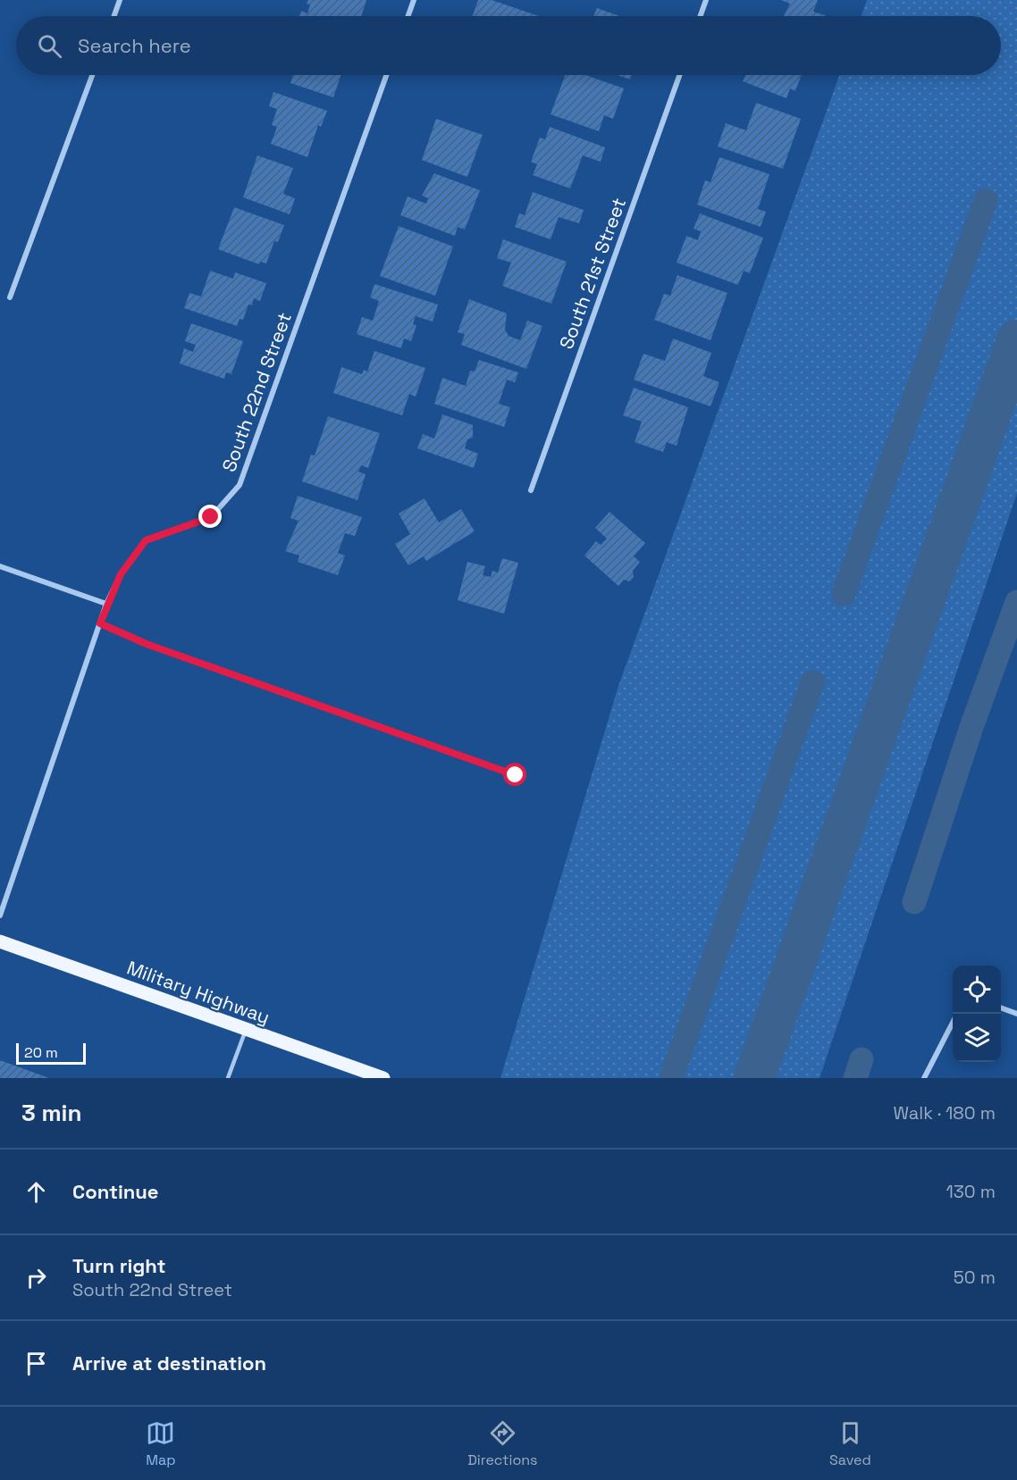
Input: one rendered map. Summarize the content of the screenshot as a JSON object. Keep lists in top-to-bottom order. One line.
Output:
{"streets":{"main road":["Military Highway"],"street":["South 21st Street","South 22nd Street"]},"scale_bar":"20 m","page":{"search":"Search here","scale":"20 m","heading":["3 min","Walk · 180 m"],"list":[["Continue","130 m"],["Turn right","South 22nd Street","50 m"],"Arrive at destination"],"nav":["Map","Directions","Saved"]}}
